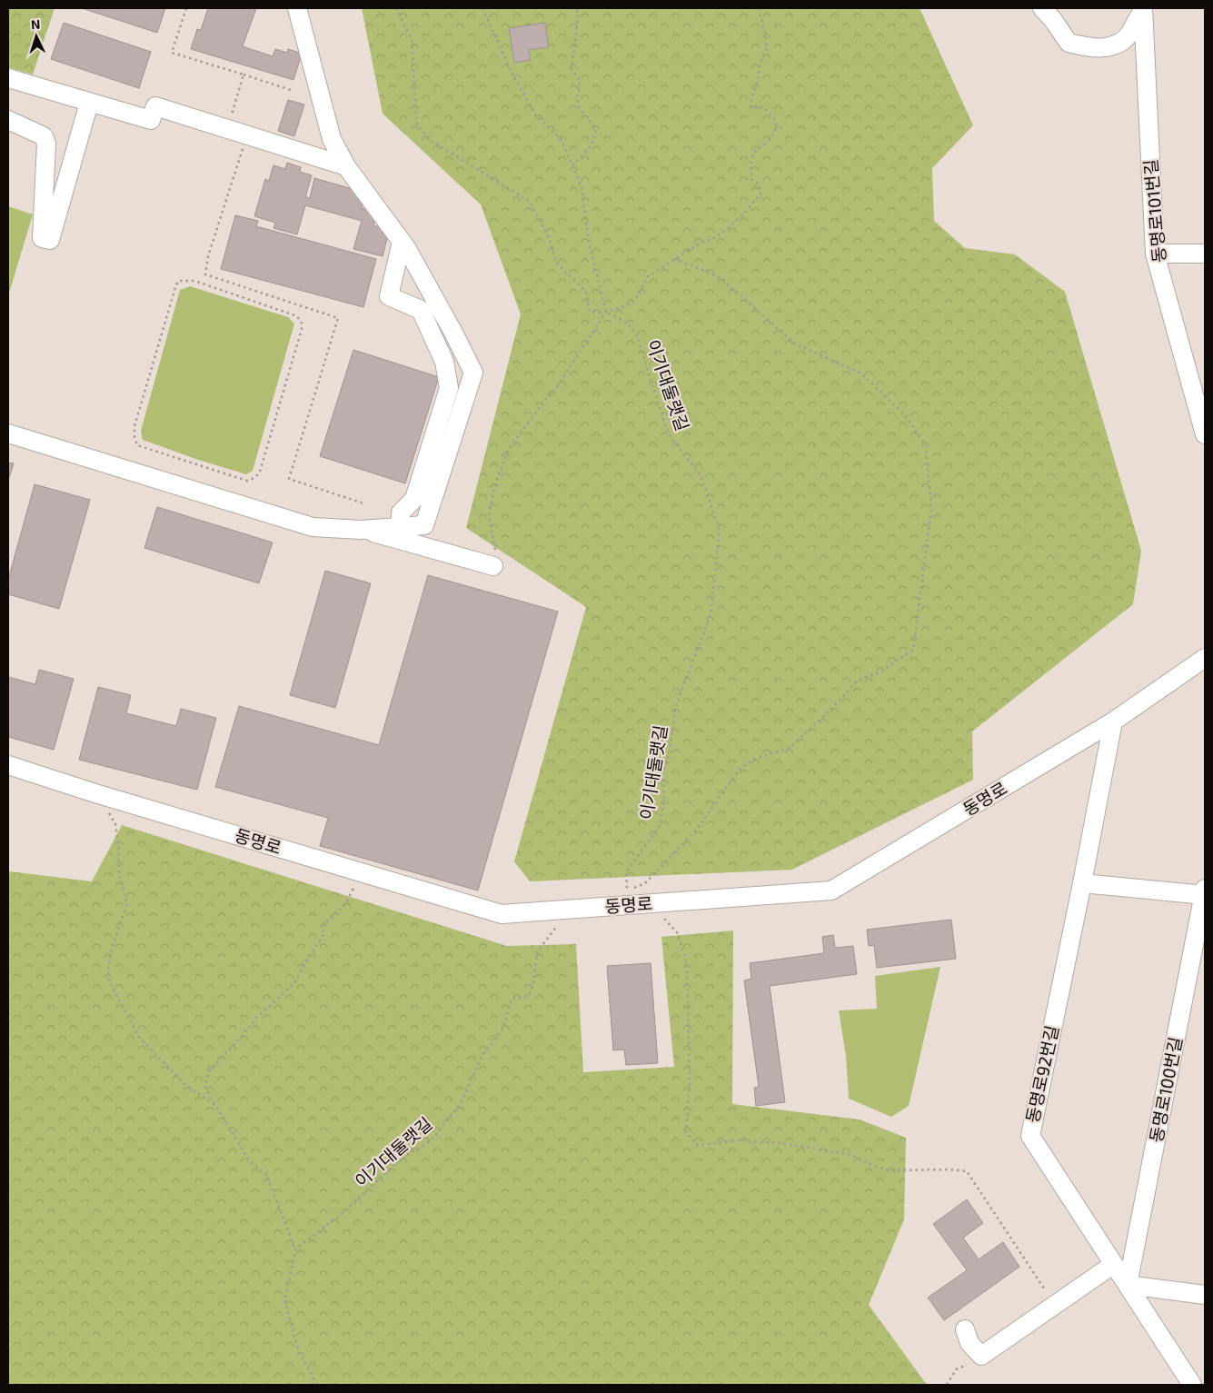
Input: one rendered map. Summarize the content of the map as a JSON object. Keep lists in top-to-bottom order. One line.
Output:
{"streets":{"street":["동명로101번길","동명로","동명로92번길","동명로100번길"],"path":["이기대둘랫길"]},"crossings":[["동명로","동명로92번길"],["동명로92번길","동명로100번길"]],"north":"top"}
